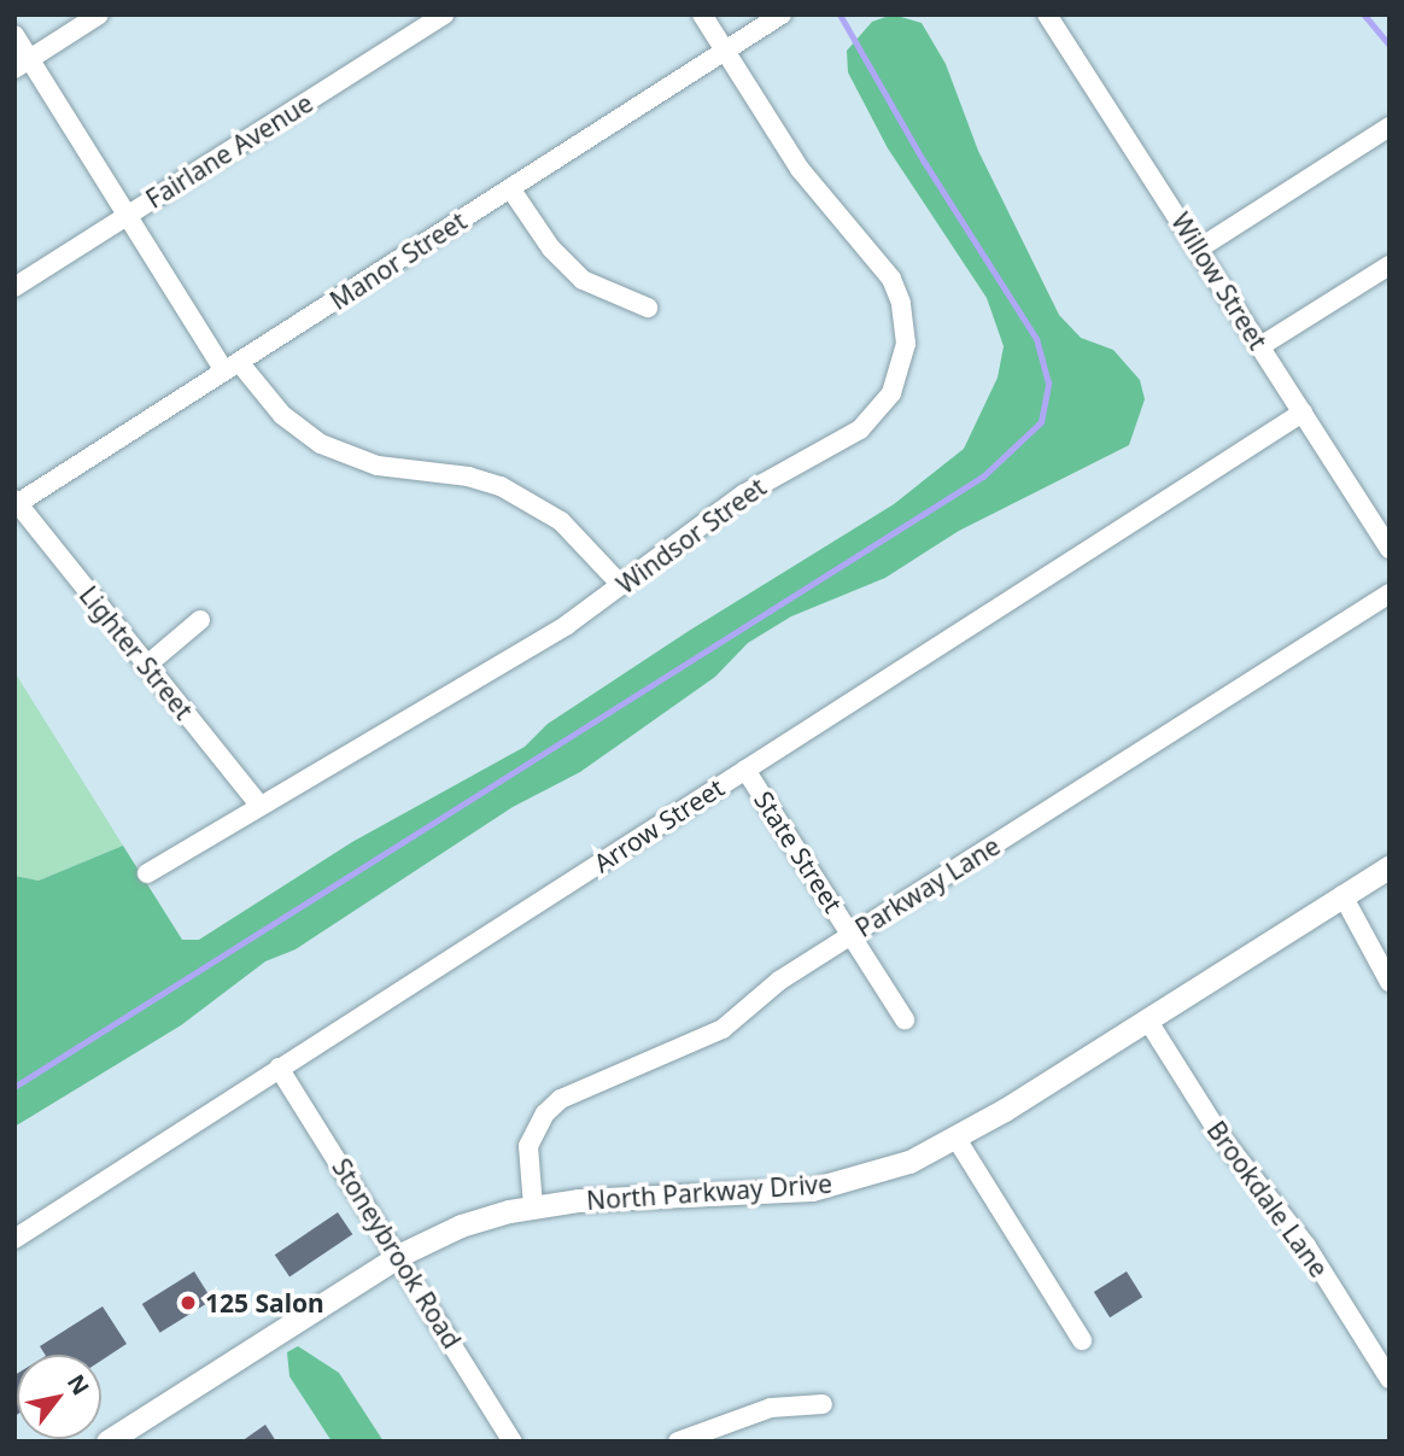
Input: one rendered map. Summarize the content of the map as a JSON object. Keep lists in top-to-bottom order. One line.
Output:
{"streets":{"main road":["North Parkway Drive"],"street":["Fairlane Avenue","Manor Street","Willow Street","Windsor Street","Lighter Street","Arrow Street","State Street","Parkway Lane","Brookdale Lane","Stoneybrook Road"]},"crossings":[["Manor Street","Windsor Street"],["Manor Street","Lighter Street"],["Willow Street","Arrow Street"],["Windsor Street","Lighter Street"],["Arrow Street","State Street"],["Arrow Street","Stoneybrook Road"],["State Street","Parkway Lane"],["Parkway Lane","North Parkway Drive"],["North Parkway Drive","Brookdale Lane"],["North Parkway Drive","Stoneybrook Road"]],"places":["125 Salon"],"north":"top right"}
